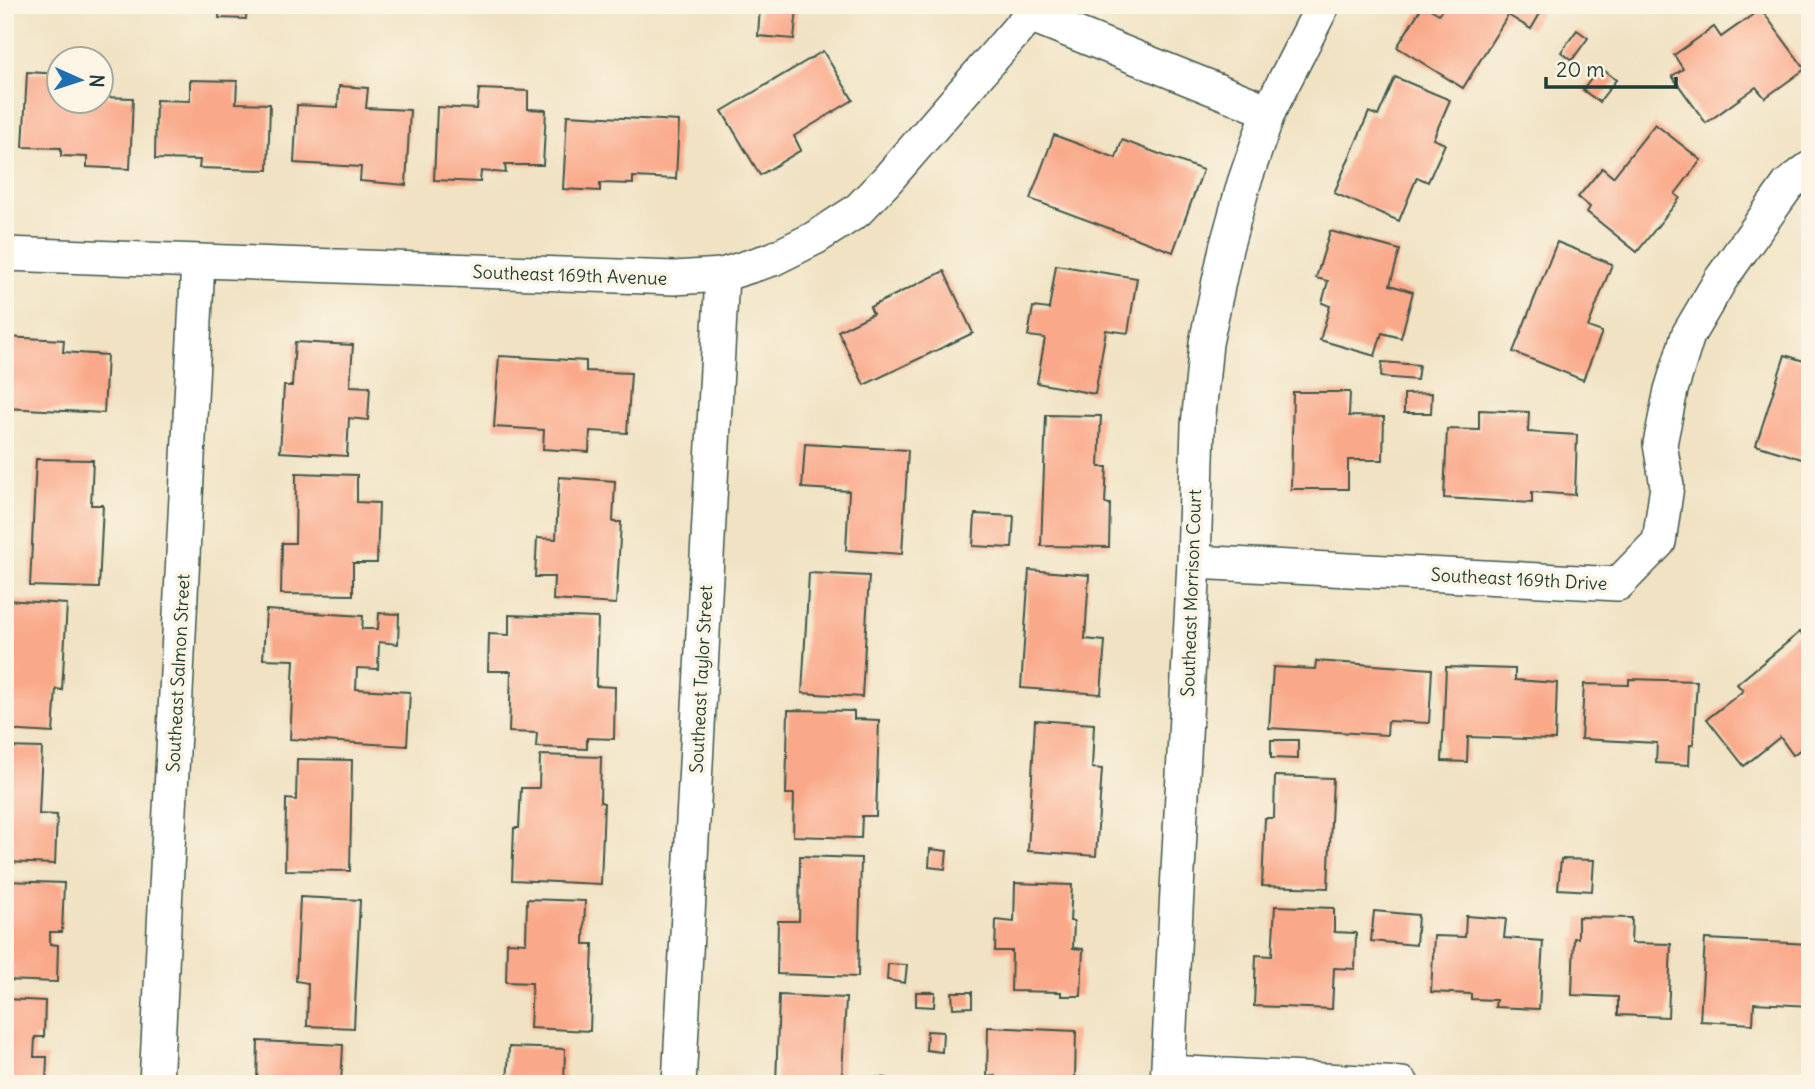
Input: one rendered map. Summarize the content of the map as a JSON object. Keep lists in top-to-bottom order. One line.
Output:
{"streets":{"street":["Southeast 169th Avenue","Southeast 169th Drive","Southeast Morrison Court","Southeast Salmon Street","Southeast Taylor Street"]},"crossings":[["Southeast 169th Avenue","Southeast Salmon Street"],["Southeast 169th Avenue","Southeast Taylor Street"],["Southeast 169th Drive","Southeast Morrison Court"]],"scale_bar":"20 m","north":"right"}
